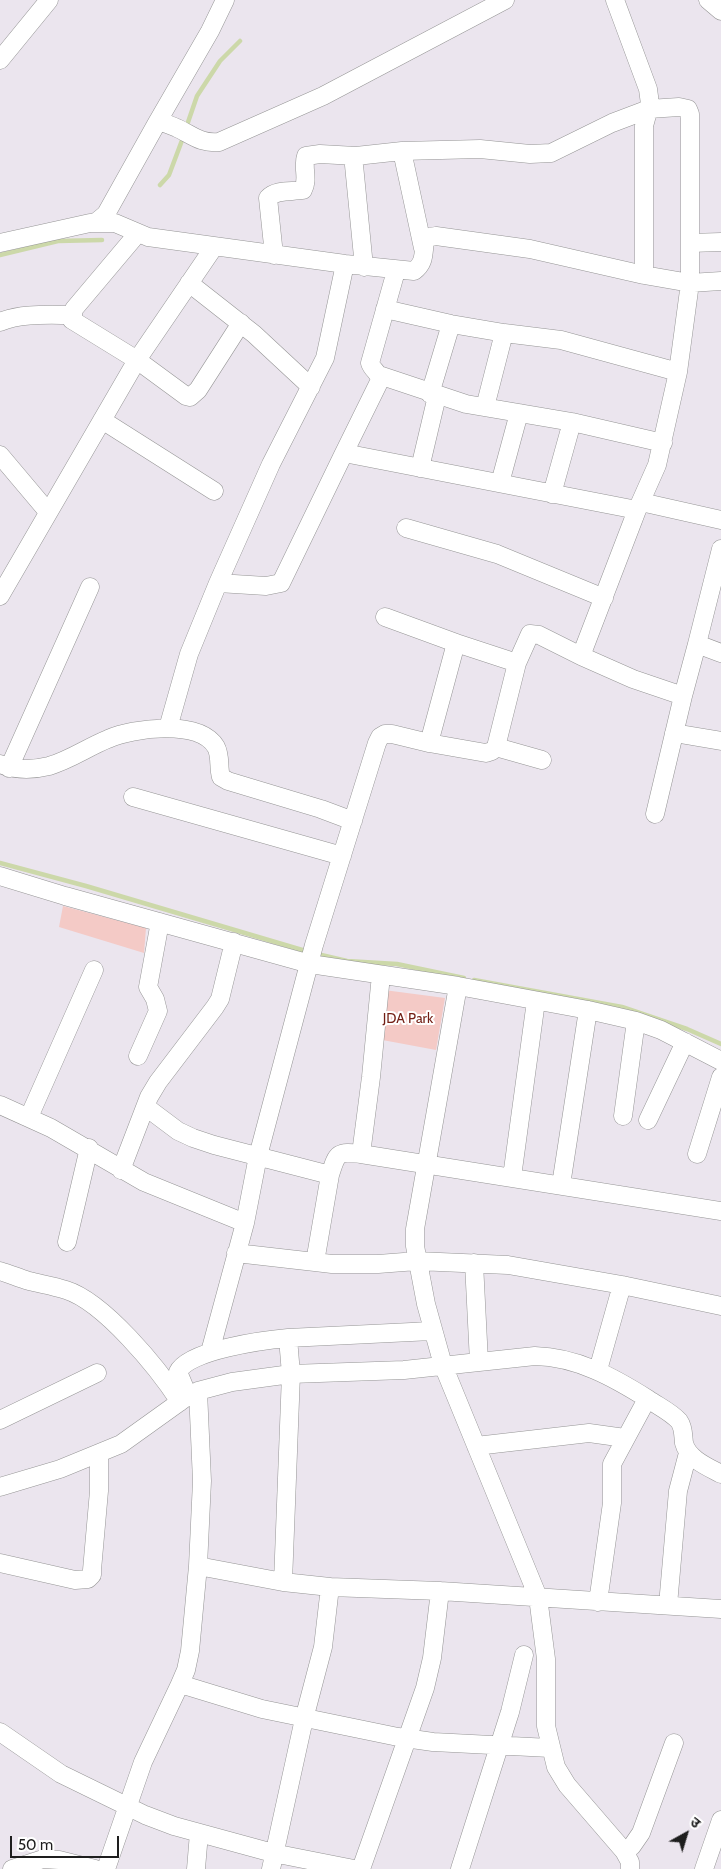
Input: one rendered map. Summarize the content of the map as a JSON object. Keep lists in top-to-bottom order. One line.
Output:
{"parks":["JDA Park"],"scale_bar":"50 m","north":"top right"}
